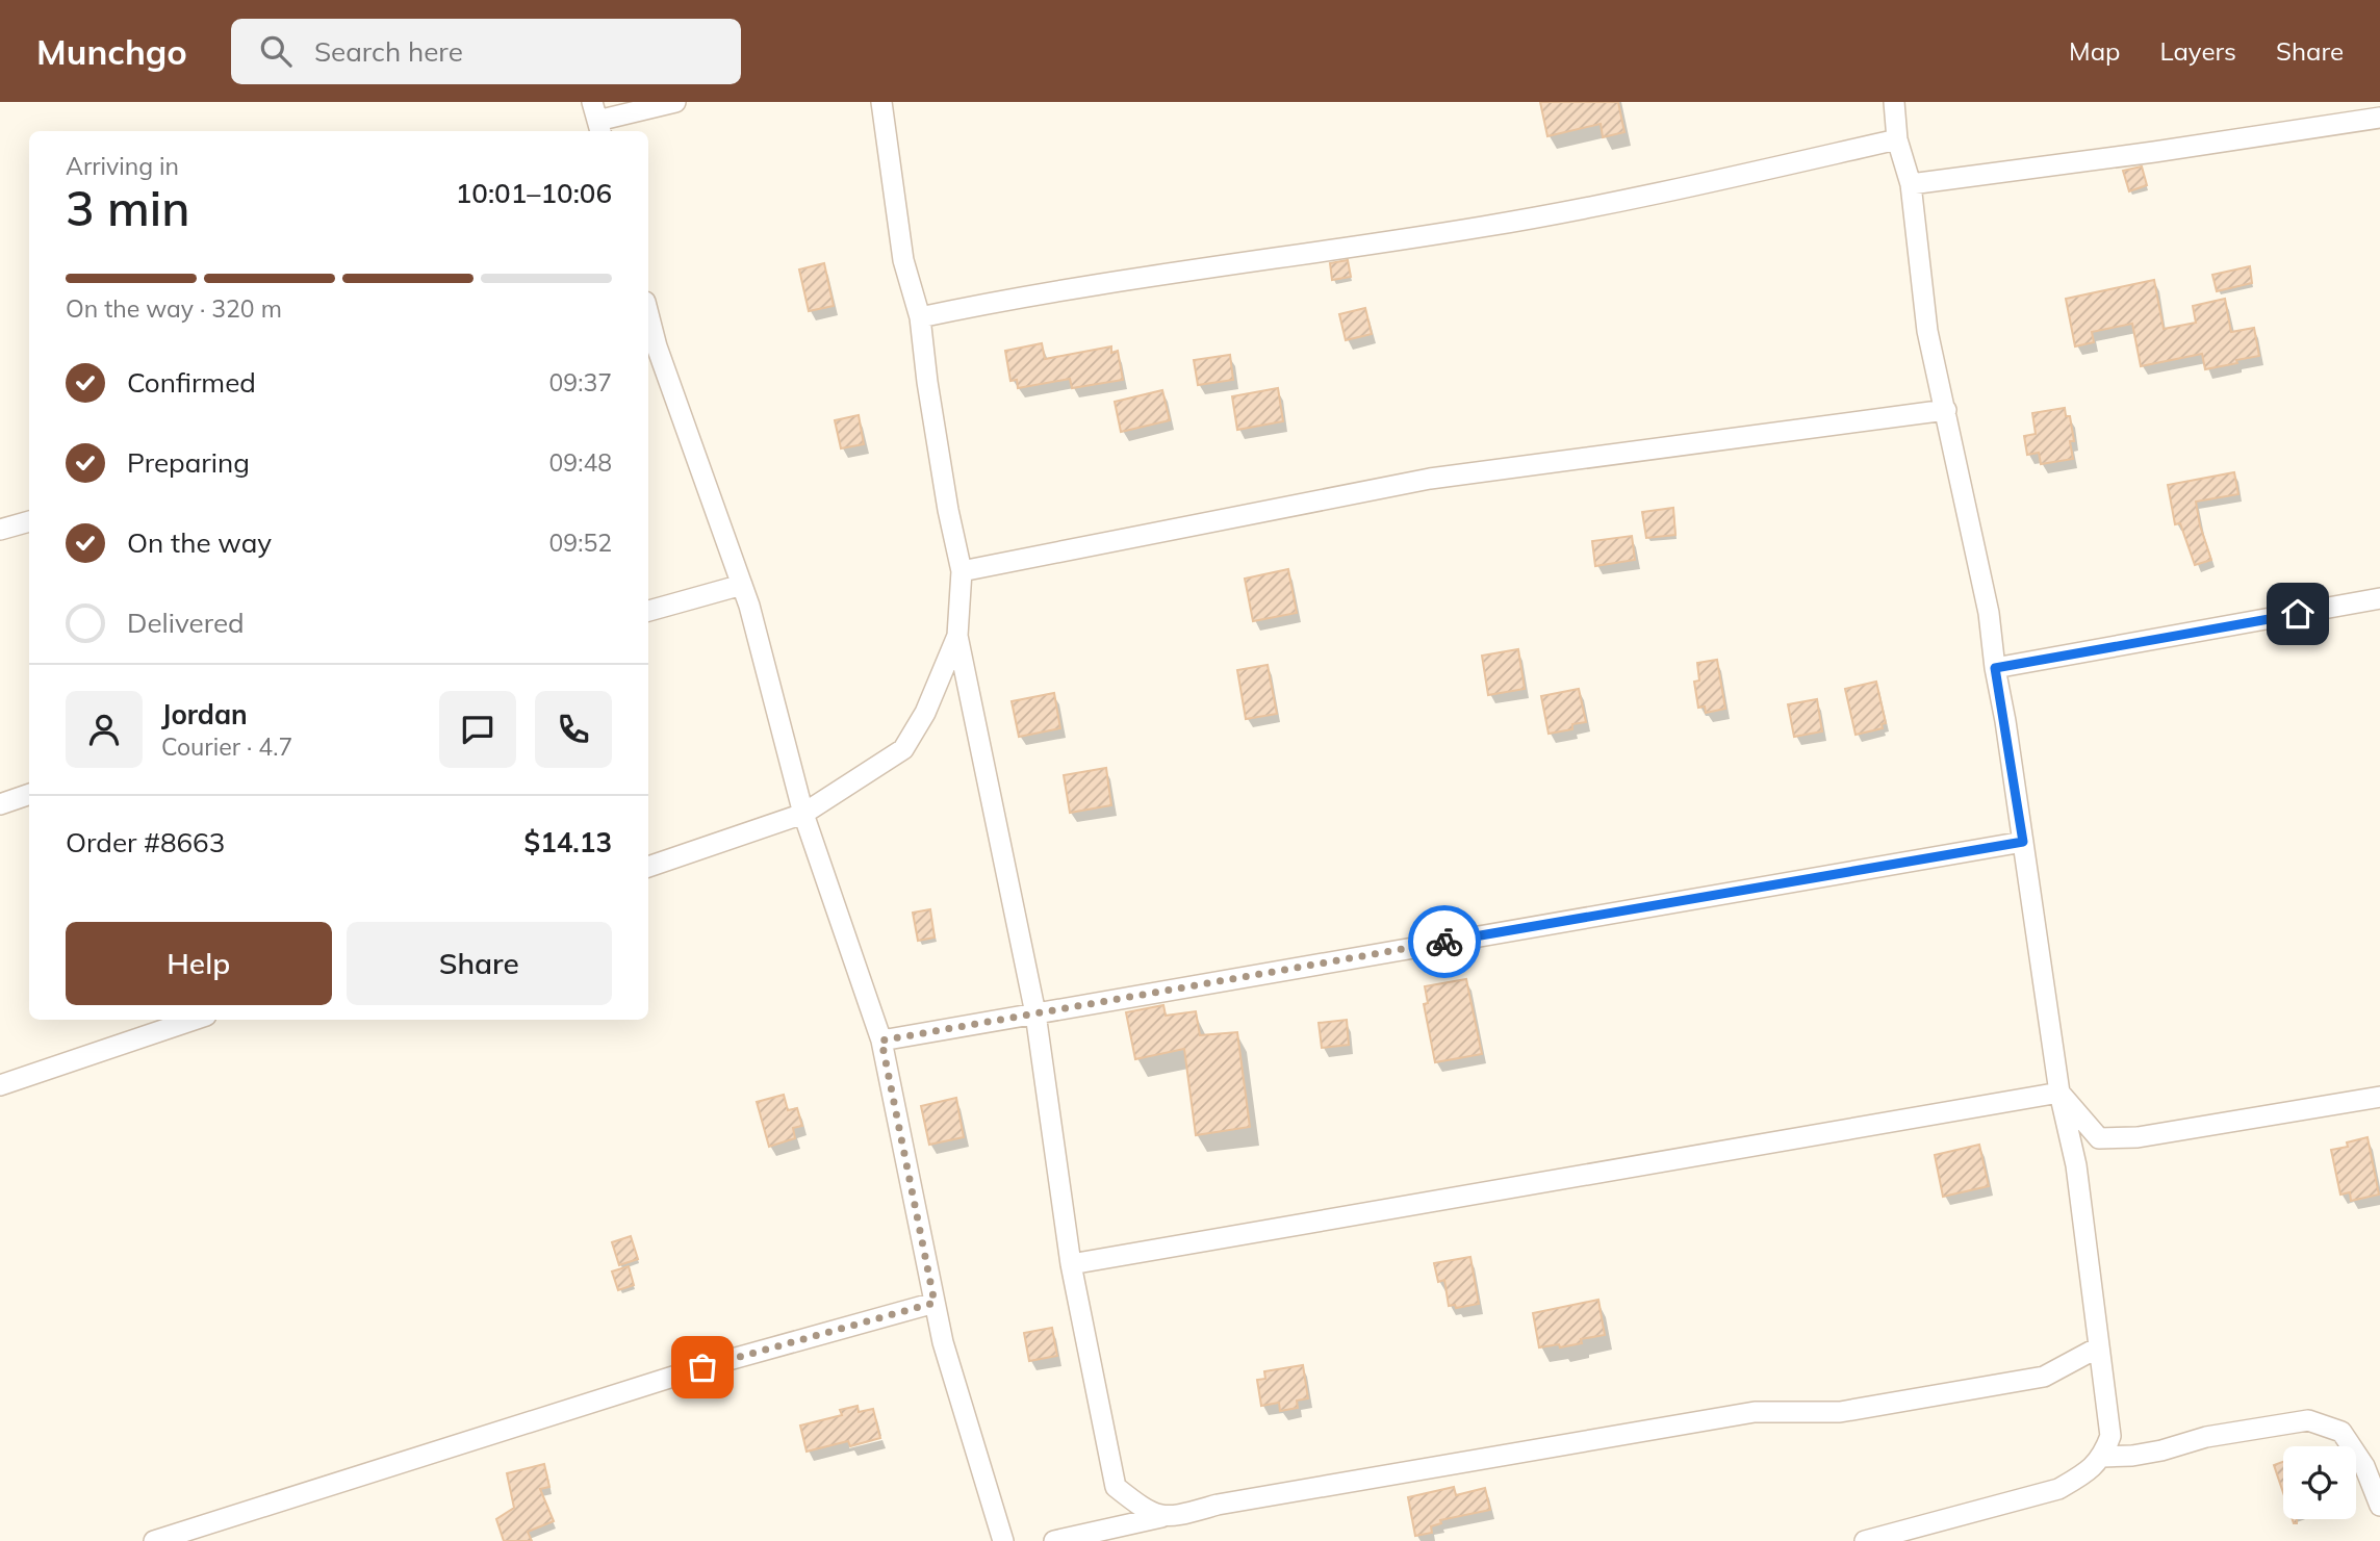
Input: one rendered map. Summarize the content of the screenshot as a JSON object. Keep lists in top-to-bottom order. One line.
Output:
{"page":{"header":"Munchgo","search":"Search here","nav":["Map","Layers","Share"],"heading":["3 min","Arriving in","10:01–10:06"],"panel":["Jordan","Courier · 4.7","Order #8663","$14.13"],"bar":"On the way · 320 m","list":[["Confirmed","09:37"],["Preparing","09:48"],["On the way","09:52"],"Delivered"],"buttons":["Help","Share"]}}
